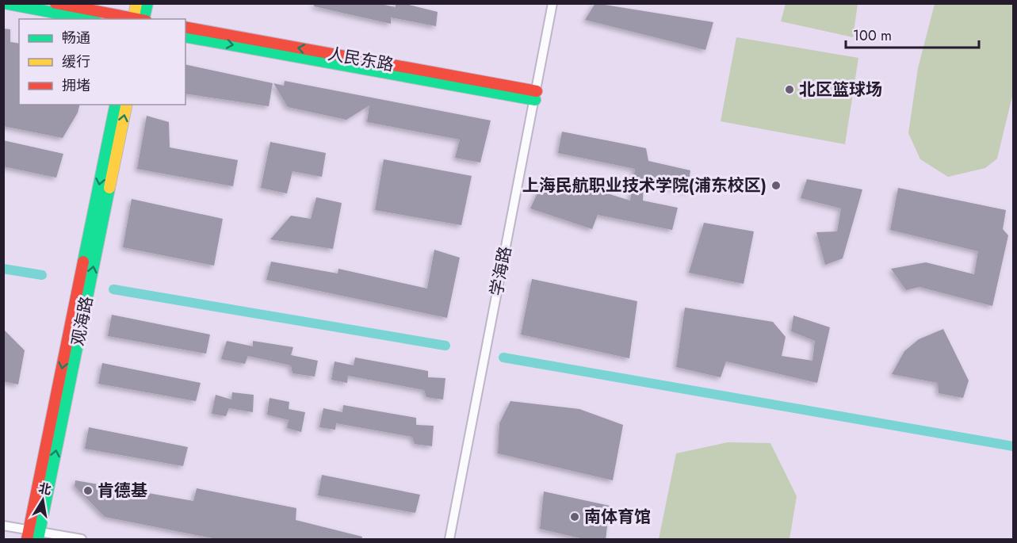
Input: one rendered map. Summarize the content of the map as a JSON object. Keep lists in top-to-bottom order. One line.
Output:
{"streets":{"main road":["人民东路","观海路"],"street":["学海路"]},"crossings":[["人民东路","学海路"]],"places":["北区篮球场","上海民航职业技术学院(浦东校区)","肯德基","南体育馆"],"legend":["畅通","缓行","拥堵"],"scale_bar":"100 m","north":"top"}
